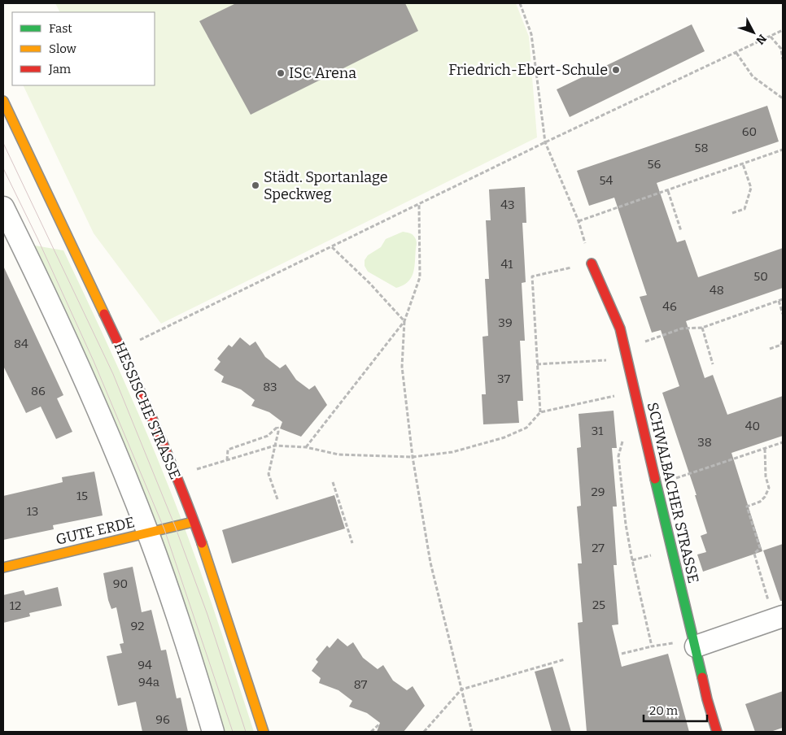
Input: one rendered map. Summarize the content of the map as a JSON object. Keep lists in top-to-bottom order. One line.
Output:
{"streets":{"street":["HESSISCHE STRASSE","SCHWALBACHER STRASSE","GUTE ERDE"]},"crossings":[["HESSISCHE STRASSE","GUTE ERDE"]],"places":["Friedrich-Ebert-Schule","ISC Arena","Städt. Sportanlage Speckweg"],"house_numbers":["60","58","56","54","43","41","50","48","46","39","84","37","83","86","40","31","38","29","15","13","27","90","25","12","92","94","94a","87","96"],"legend":["Fast","Slow","Jam"],"scale_bar":"20 m","north":"bottom right"}
